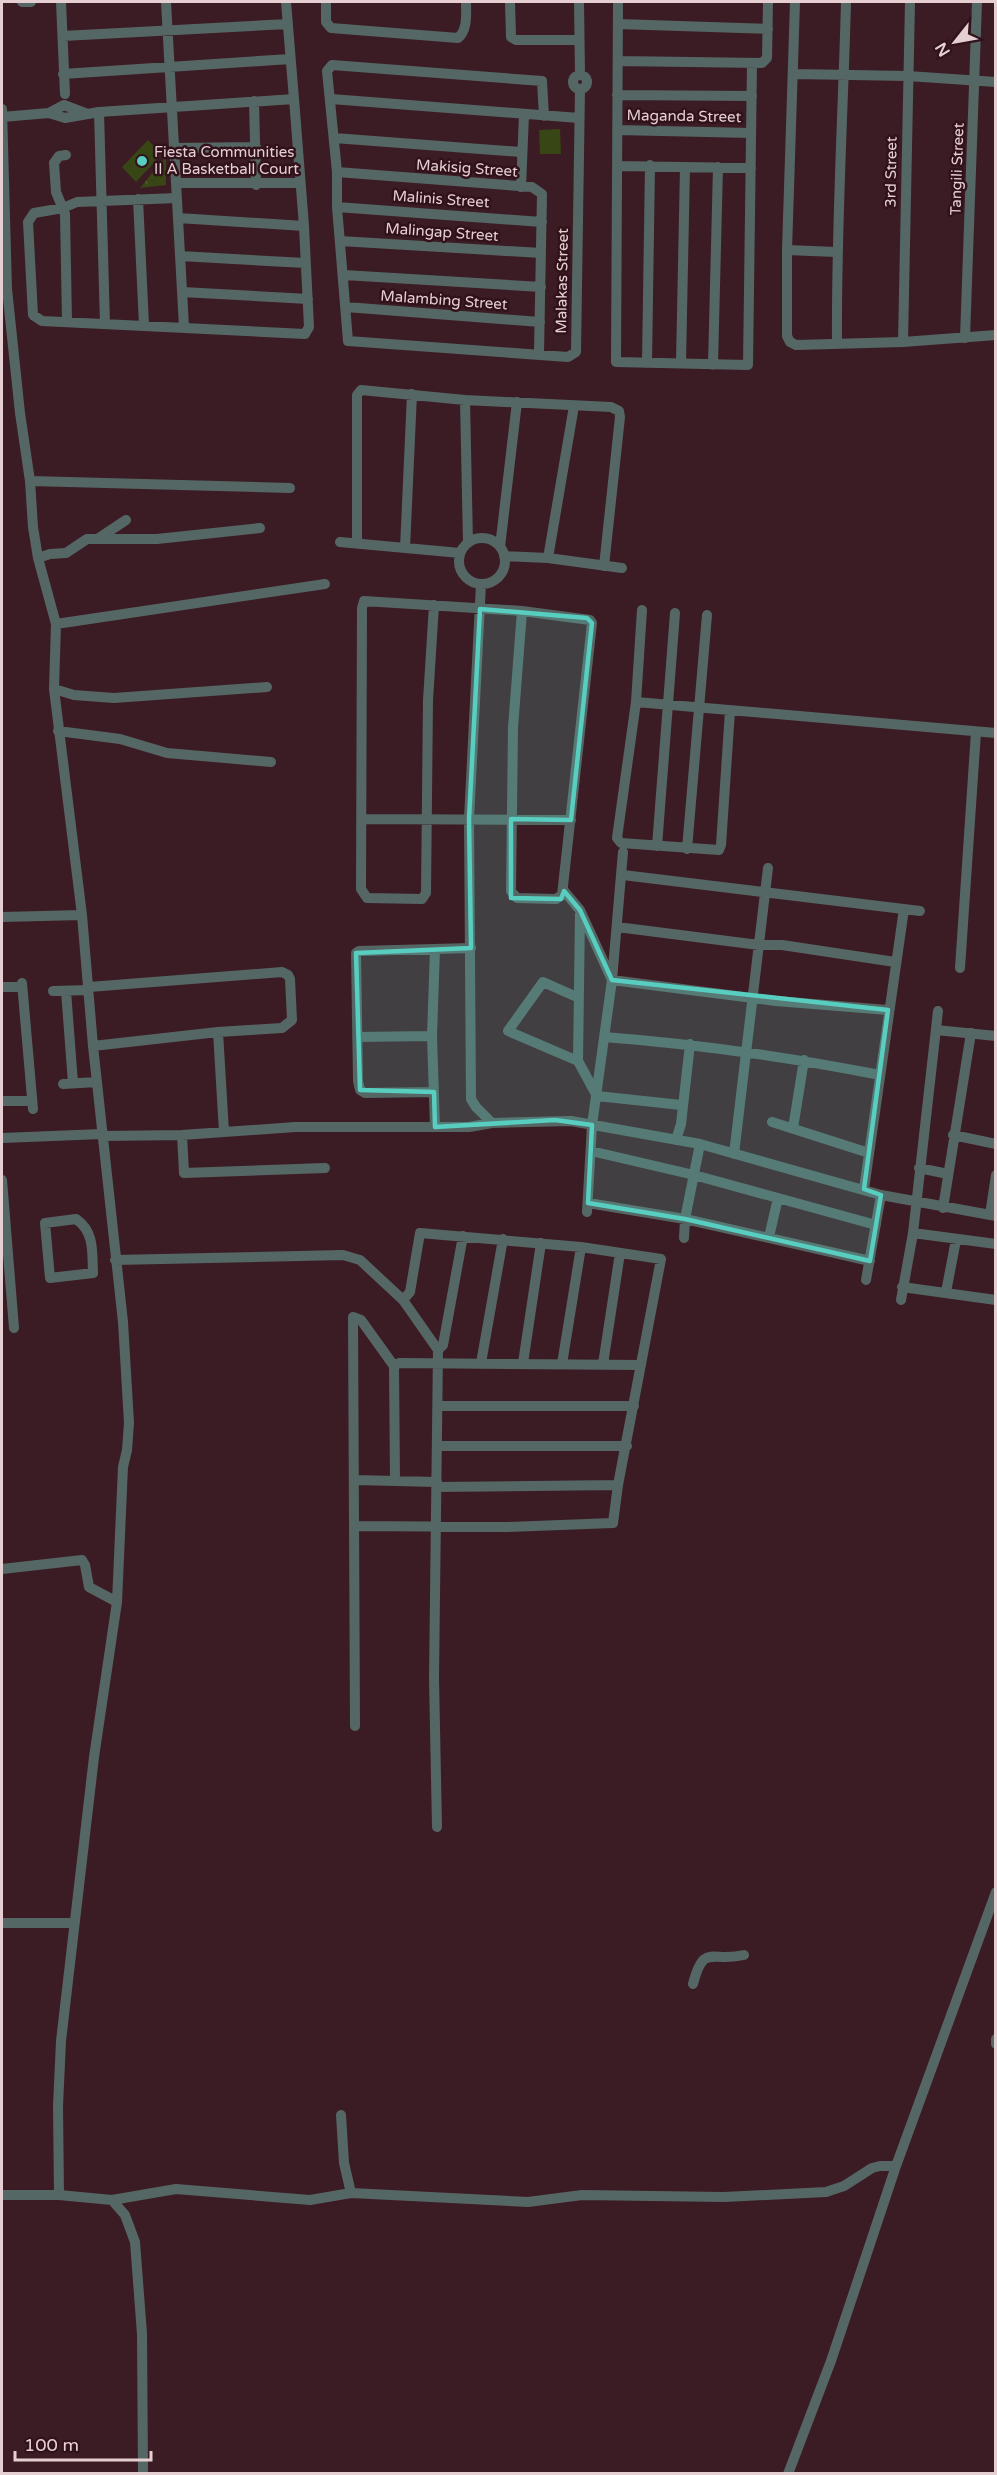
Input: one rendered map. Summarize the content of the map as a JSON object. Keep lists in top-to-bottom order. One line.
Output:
{"streets":{"street":["Maganda Street","Makisig Street","Tangili Street","3rd Street","Malinis Street","Malingap Street","Malakas Street","Malambing Street"]},"crossings":[["Makisig Street","Malinis Street"],["Makisig Street","Malingap Street"],["Makisig Street","Malakas Street"],["Makisig Street","Malambing Street"],["Malakas Street","Malambing Street"]],"places":["Fiesta Communities II A Basketball Court"],"scale_bar":"100 m","north":"bottom left"}
